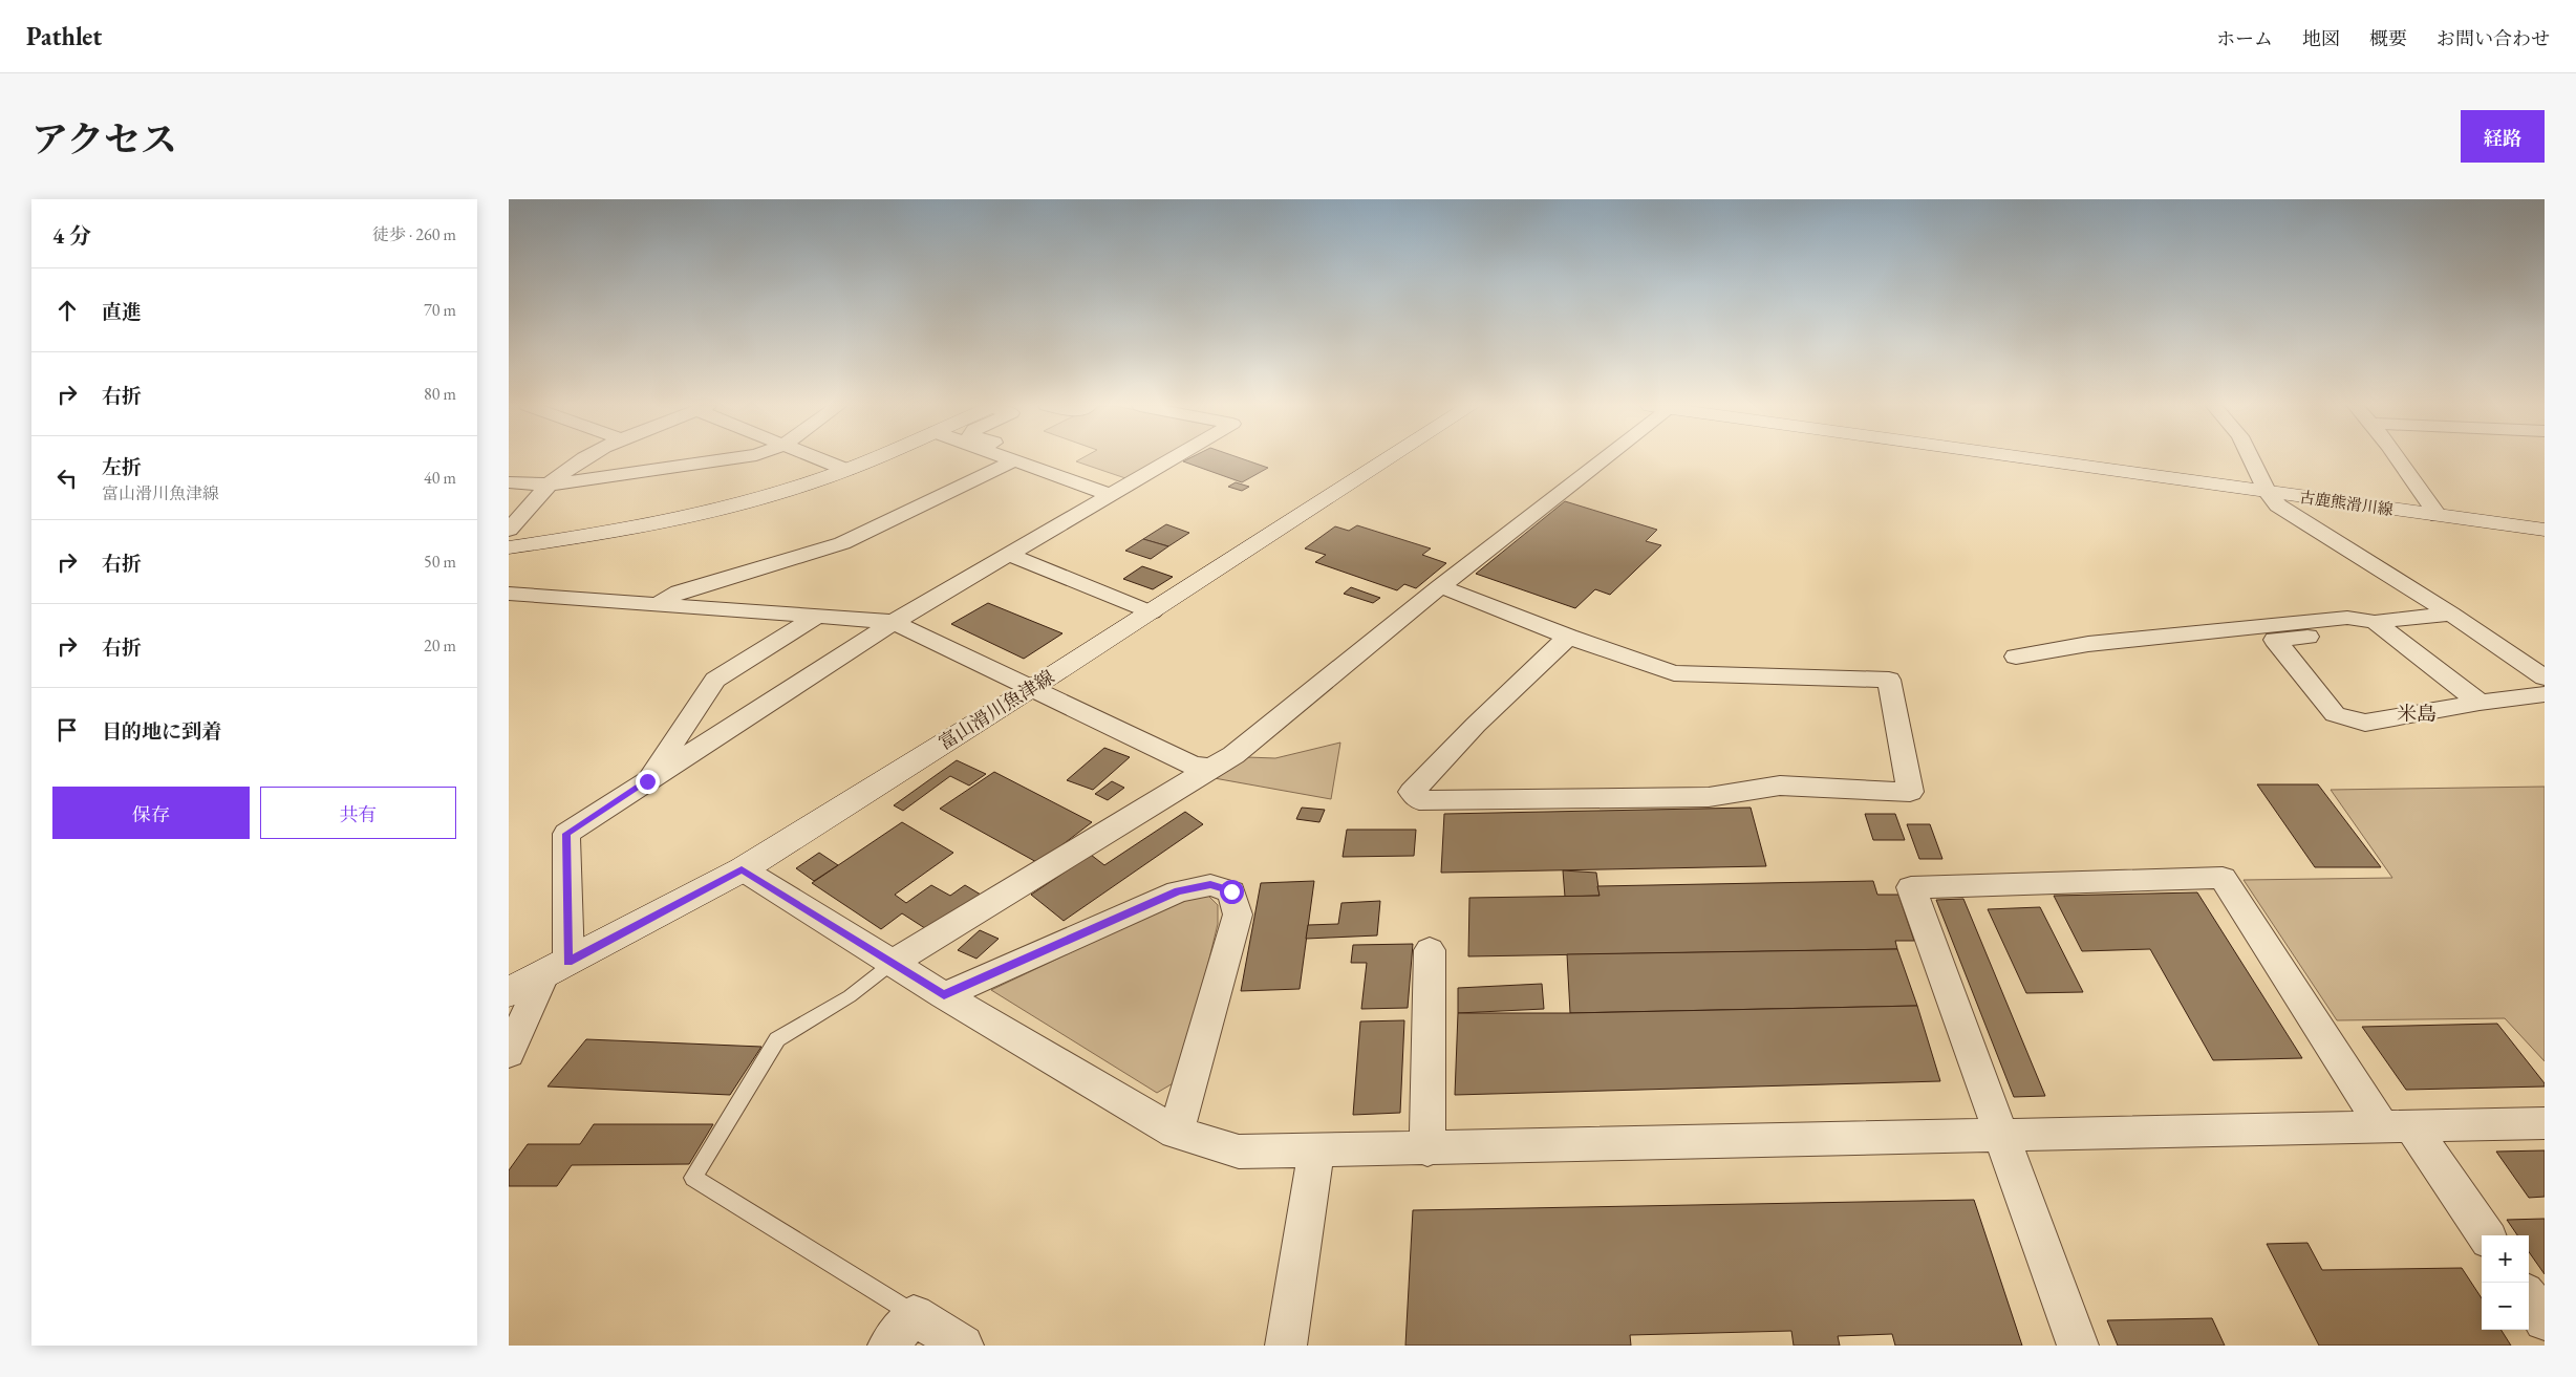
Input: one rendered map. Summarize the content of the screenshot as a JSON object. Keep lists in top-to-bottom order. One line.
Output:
{"streets":{"main road":["古鹿熊滑川線","富山滑川魚津線"]},"districts":["米島"],"page":{"header":"Pathlet","nav":["ホーム","地図","概要","お問い合わせ"],"title":"アクセス","buttons":["経路",["保存","共有"]],"heading":["4 分","徒歩 · 260 m"],"list":[["直進","70 m"],["右折","80 m"],["左折","富山滑川魚津線","40 m"],["右折","50 m"],["右折","20 m"],"目的地に到着"],"map_buttons":["+","−"]}}
